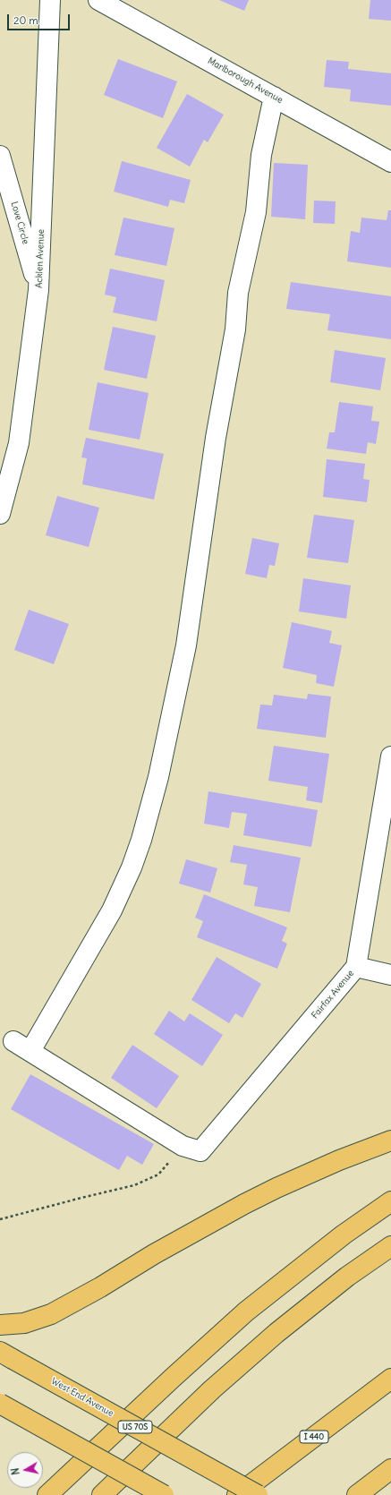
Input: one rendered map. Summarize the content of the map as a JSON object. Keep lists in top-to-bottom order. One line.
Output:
{"streets":{"main road":["West End Avenue","US 70S","I 440"],"street":["Marlborough Avenue","Love Circle","Acklen Avenue","Fairfax Avenue"]},"crossings":[["Love Circle","Acklen Avenue"]],"scale_bar":"20 m","north":"left"}
